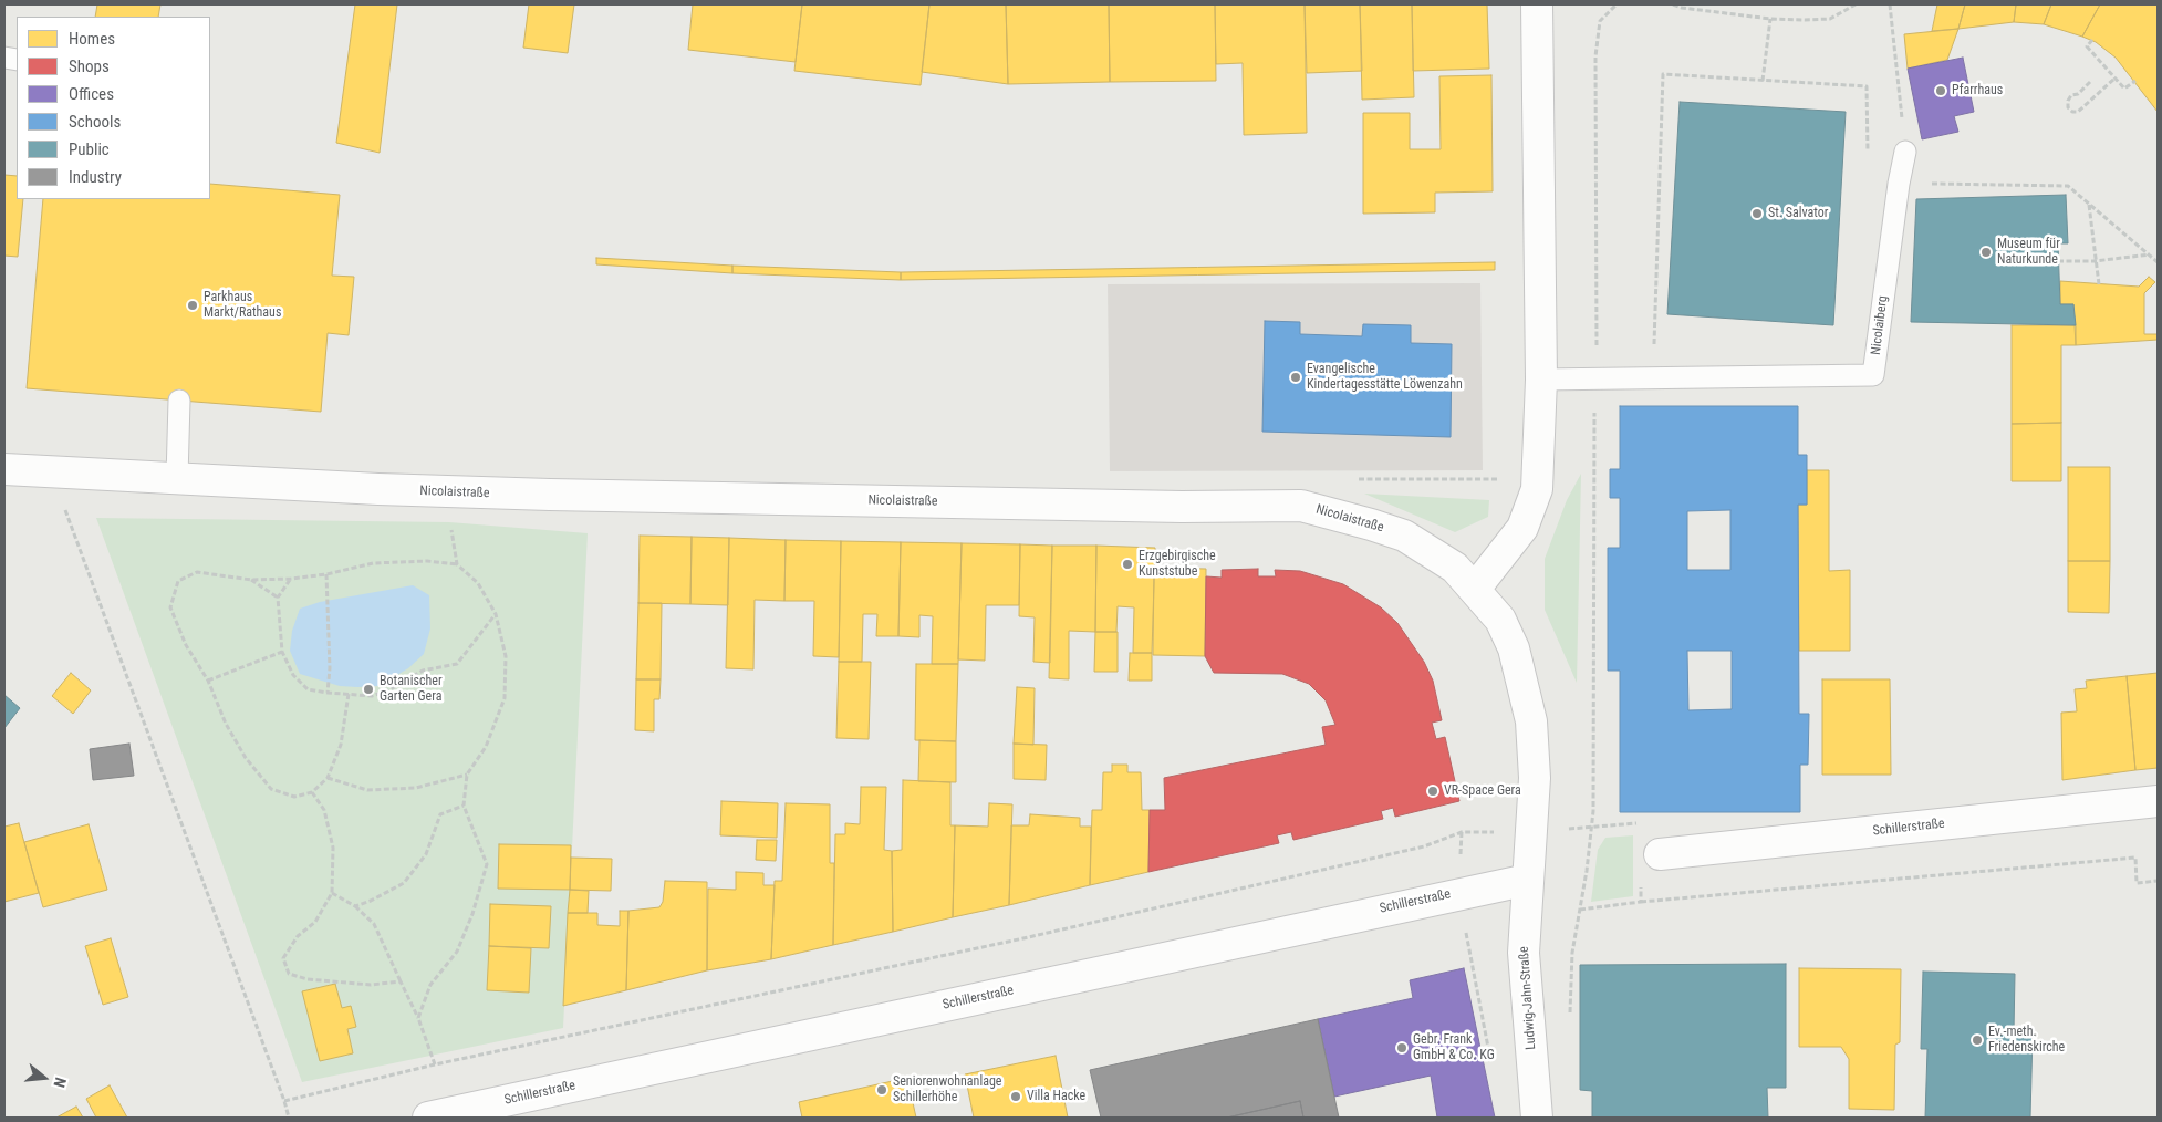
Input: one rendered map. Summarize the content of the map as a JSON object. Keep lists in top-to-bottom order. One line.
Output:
{"streets":{"street":["Nicolaistraße","Schillerstraße","Ludwig-Jahn-Straße"],"lane":["Nicolaiberg"]},"crossings":[["Nicolaistraße","Schillerstraße"],["Nicolaistraße","Ludwig-Jahn-Straße"],["Schillerstraße","Ludwig-Jahn-Straße"]],"places":["Pfarrhaus","St. Salvator","Museum für Naturkunde","Parkhaus Markt/Rathaus","Evangelische Kindertagesstätte Löwenzahn","Erzgebirgische Kunststube","Botanischer Garten Gera","VR-Space Gera","Ev.-meth. Friedenskirche","Gebr. Frank GmbH & Co. KG","Seniorenwohnanlage Schillerhöhe","Villa Hacke"],"legend":["Homes","Shops","Offices","Schools","Public","Industry"],"north":"right"}
